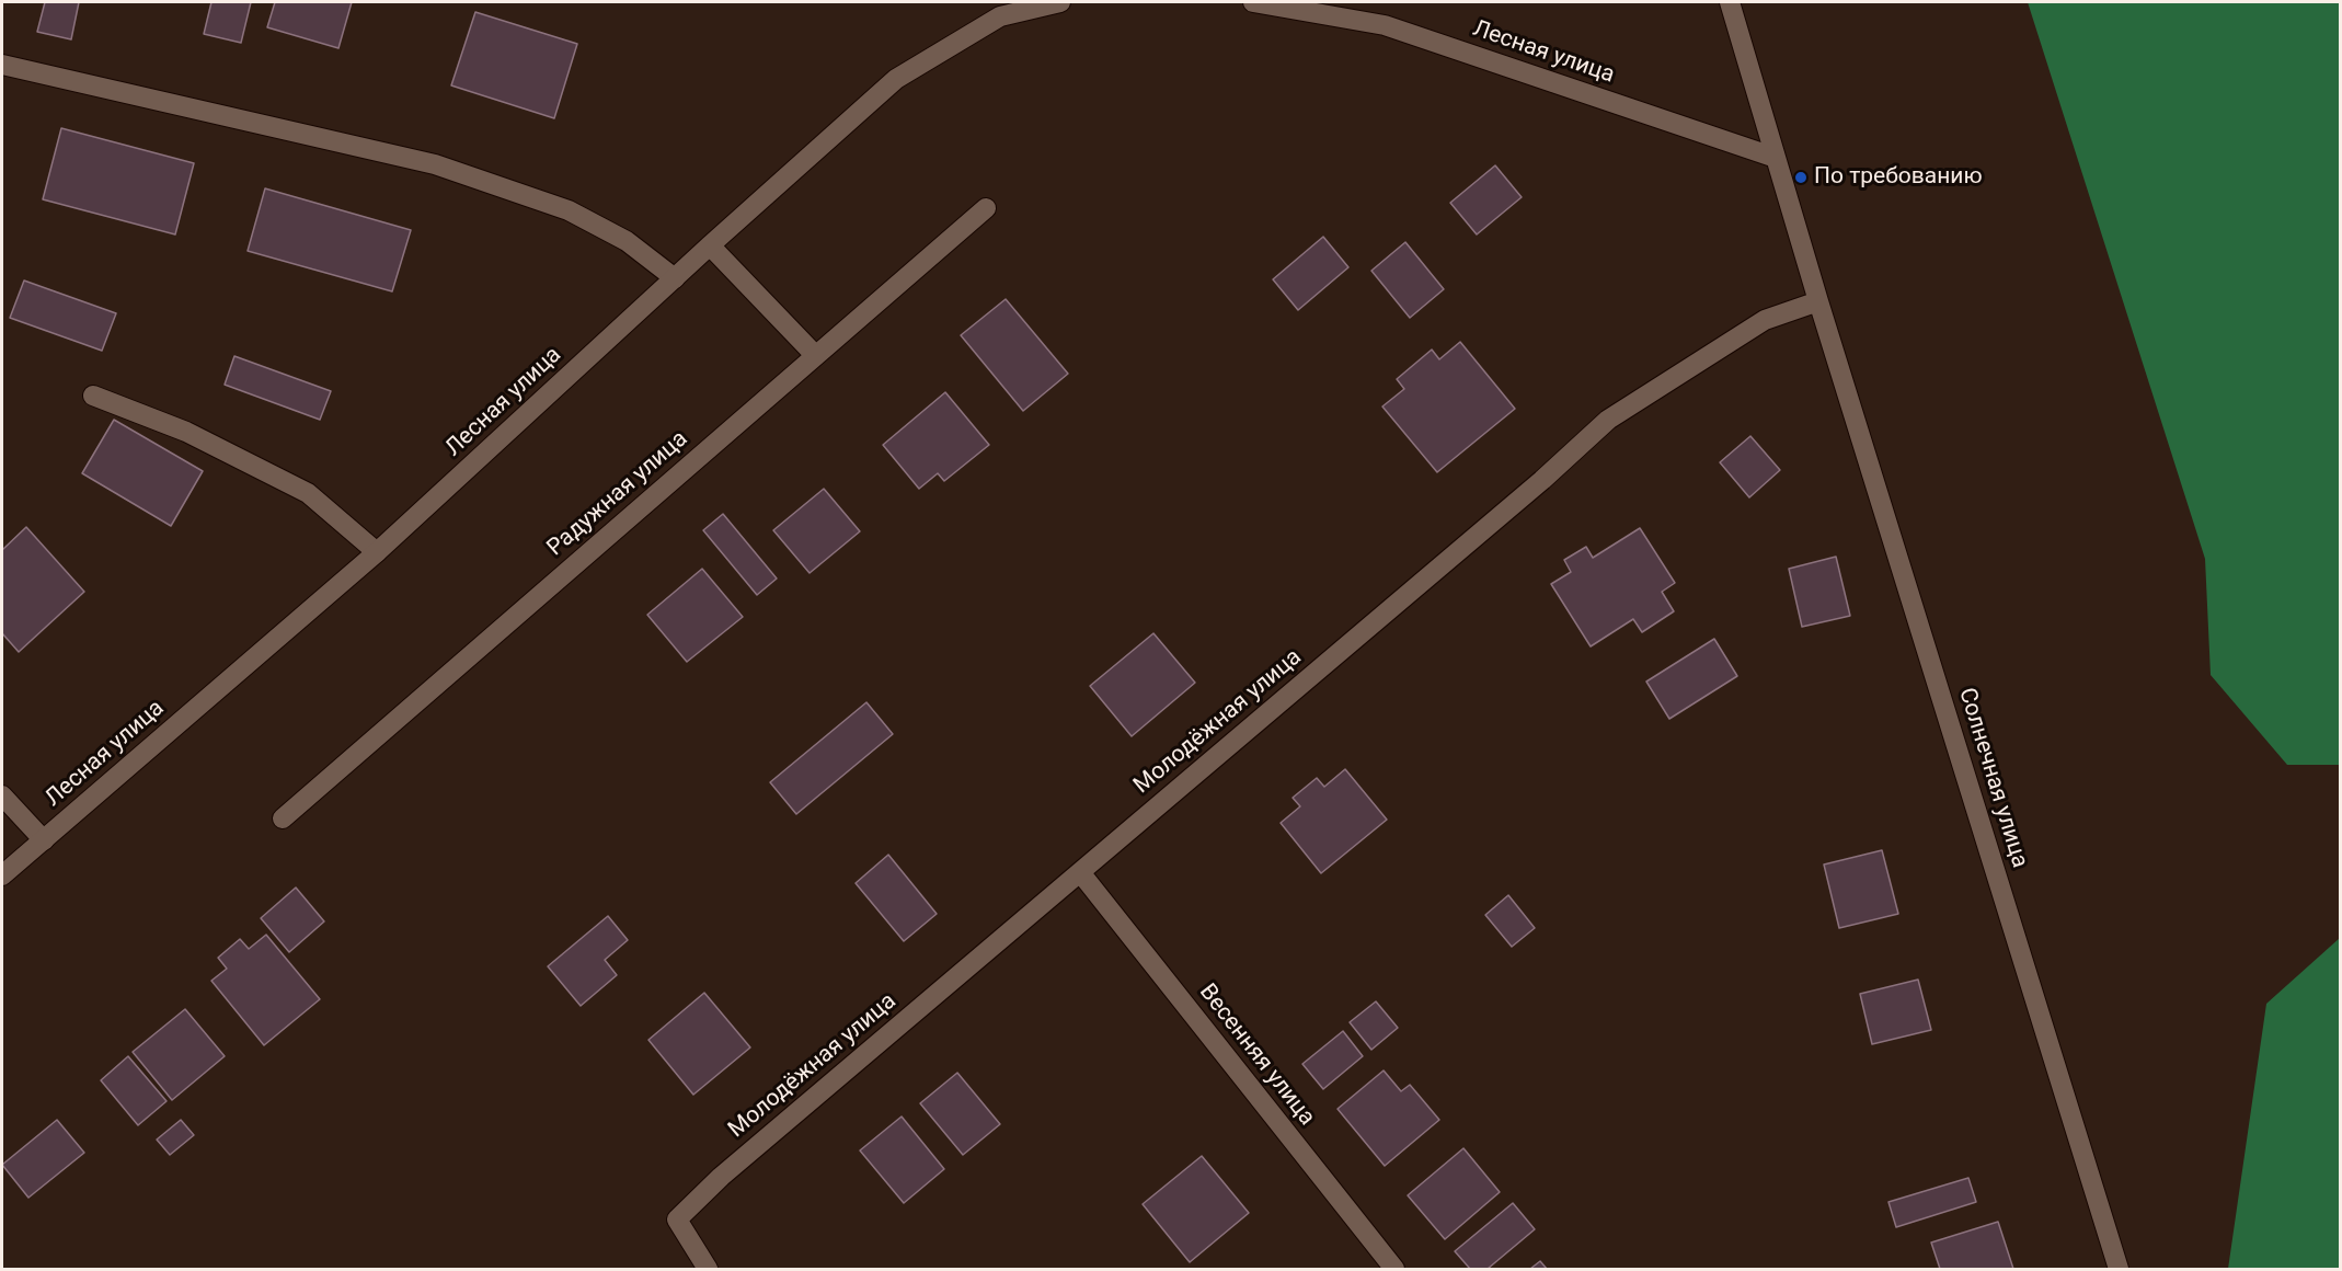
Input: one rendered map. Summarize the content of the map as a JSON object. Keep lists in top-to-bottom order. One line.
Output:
{"streets":{"street":["Лесная улица","Радужная улица","Молодёжная улица","Солнечная улица","Весенняя улица"]},"crossings":[["Лесная улица","Солнечная улица"],["Молодёжная улица","Солнечная улица"],["Молодёжная улица","Весенняя улица"]],"places":["По требованию"]}
